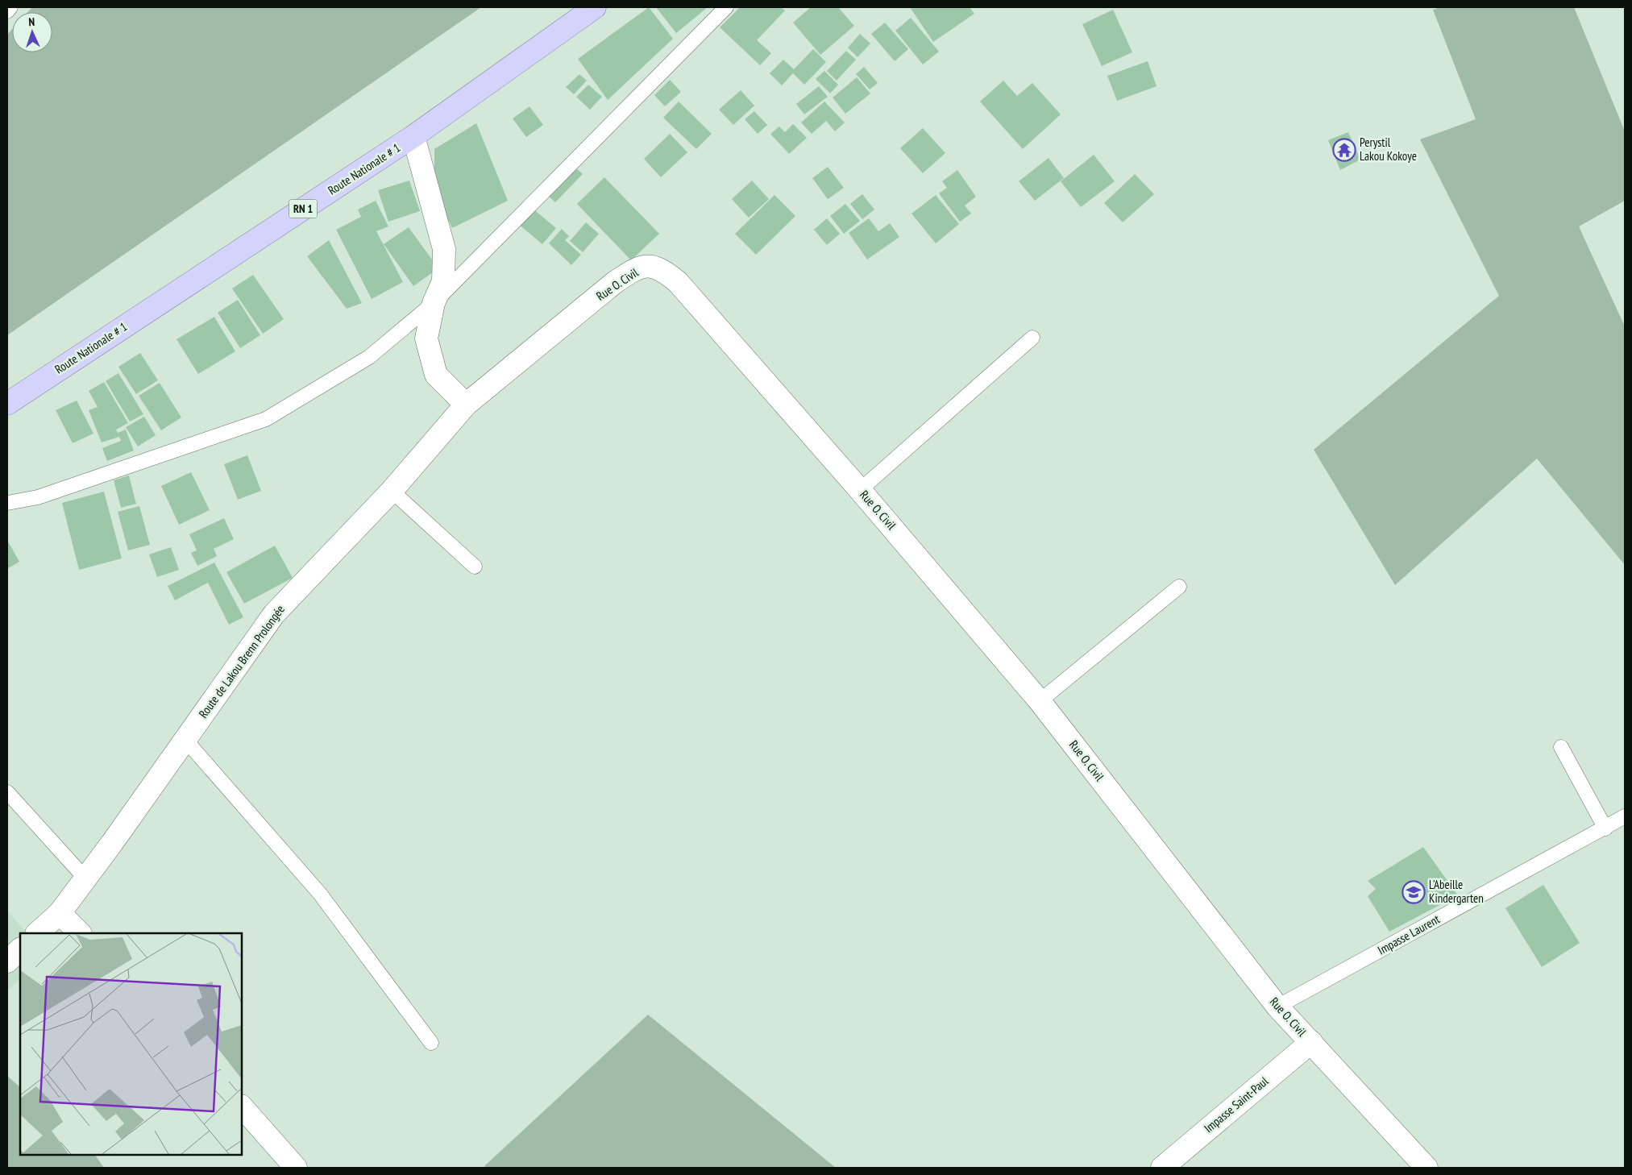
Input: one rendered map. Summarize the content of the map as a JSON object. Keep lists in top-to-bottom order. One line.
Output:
{"streets":{"main road":["Route Nationale # 1","RN 1"],"street":["Rue O. Civil","Route de Lakou Brenn Prolongée","Impasse Saint-Paul"],"lane":["Impasse Laurent"]},"crossings":[["Rue O. Civil","Route de Lakou Brenn Prolongée"],["Rue O. Civil","Impasse Laurent"],["Rue O. Civil","Impasse Saint-Paul"]],"places":{"temple":["Perystil Lakou Kokoye"],"school or university":["L'Abeille Kindergarten"]},"north":"top"}
